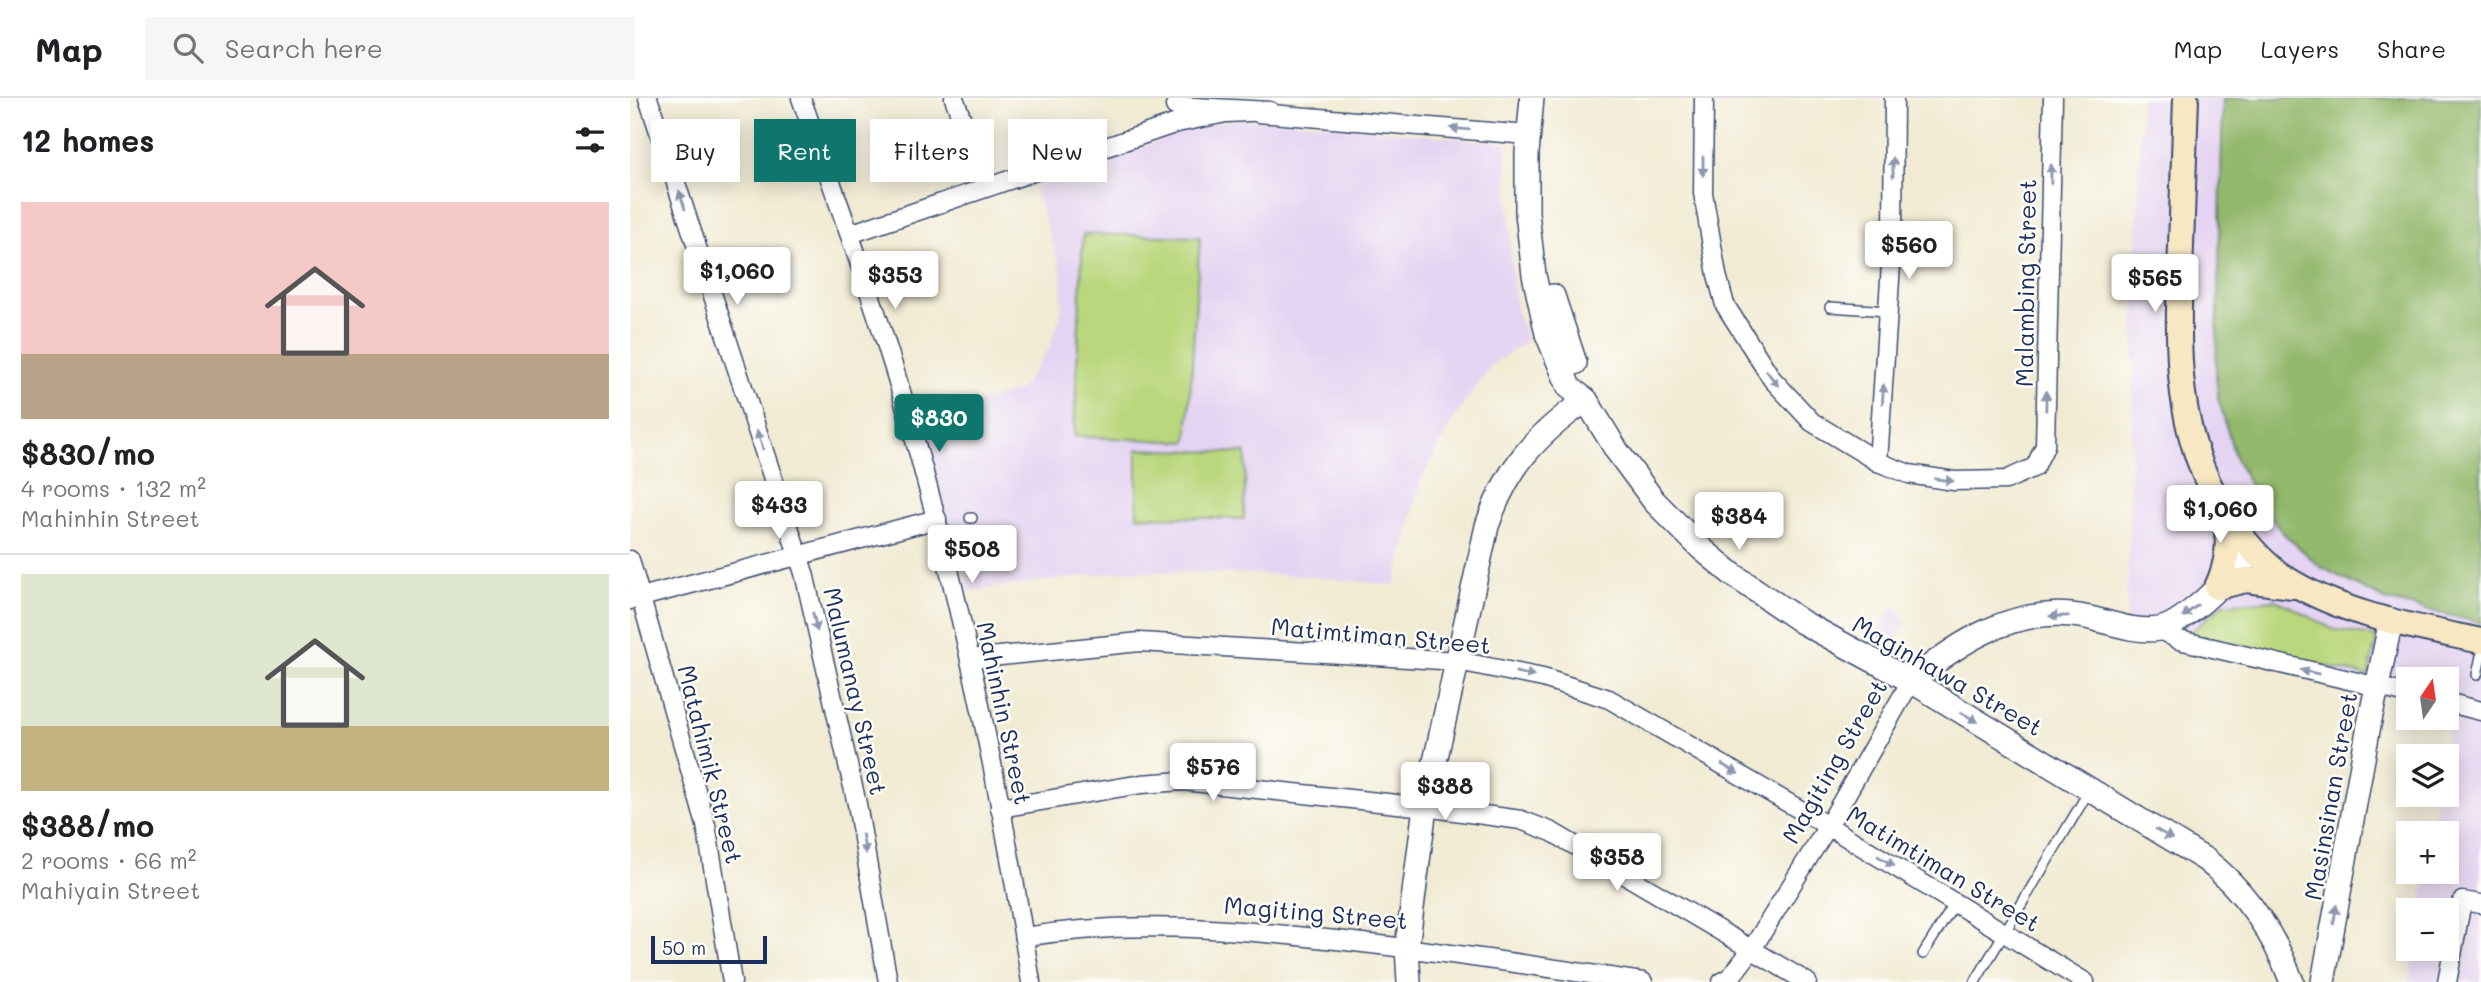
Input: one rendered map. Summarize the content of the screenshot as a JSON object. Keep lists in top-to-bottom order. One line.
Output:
{"streets":{"street":["Malambing Street","Matimtiman Street","Maginhawa Street","Malumanay Street","Mahinhin Street","Magiting Street","Matahimik Street","Masinsinan Street"]},"crossings":[["Matimtiman Street","Mahinhin Street"],["Matimtiman Street","Magiting Street"],["Maginhawa Street","Magiting Street"],["Mahinhin Street","Magiting Street"],["Magiting Street","Masinsinan Street"]],"one_way":["Masinsinan Street"],"scale_bar":"50 m","north":"top","page":{"header":"Map","search":"Search here","nav":["Map","Layers","Share"],"heading":"12 homes","chip":["Buy","Rent","Filters","New"],"list":[{"name":"$830/mo","note":"4 rooms · 132 m² · Mahinhin Street"},{"name":"$388/mo","note":"2 rooms · 66 m² · Mahiyain Street"}],"price":["$560","$1,060","$353","$565","$830","$433","$1,060","$384","$508","$576","$388","$358"],"map_buttons":["+","−"],"scale":"50 m"}}
